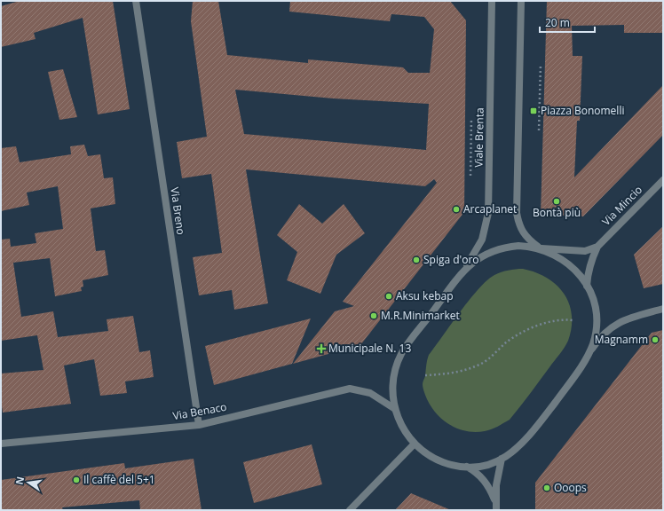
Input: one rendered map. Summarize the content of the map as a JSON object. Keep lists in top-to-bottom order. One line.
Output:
{"streets":{"street":["Viale Brenta","Via Mincio","Via Breno","Via Benaco"]},"crossings":[["Via Breno","Via Benaco"]],"places":{"transit":["Piazza Bonomelli"],"other":["Bontà più","Arcaplanet","Spiga d'oro","Aksu kebap","M.R.Minimarket","Magnamm","Il caffè del 5+1","Ooops"],"health":["Municipale N. 13"]},"scale_bar":"20 m","north":"left"}
